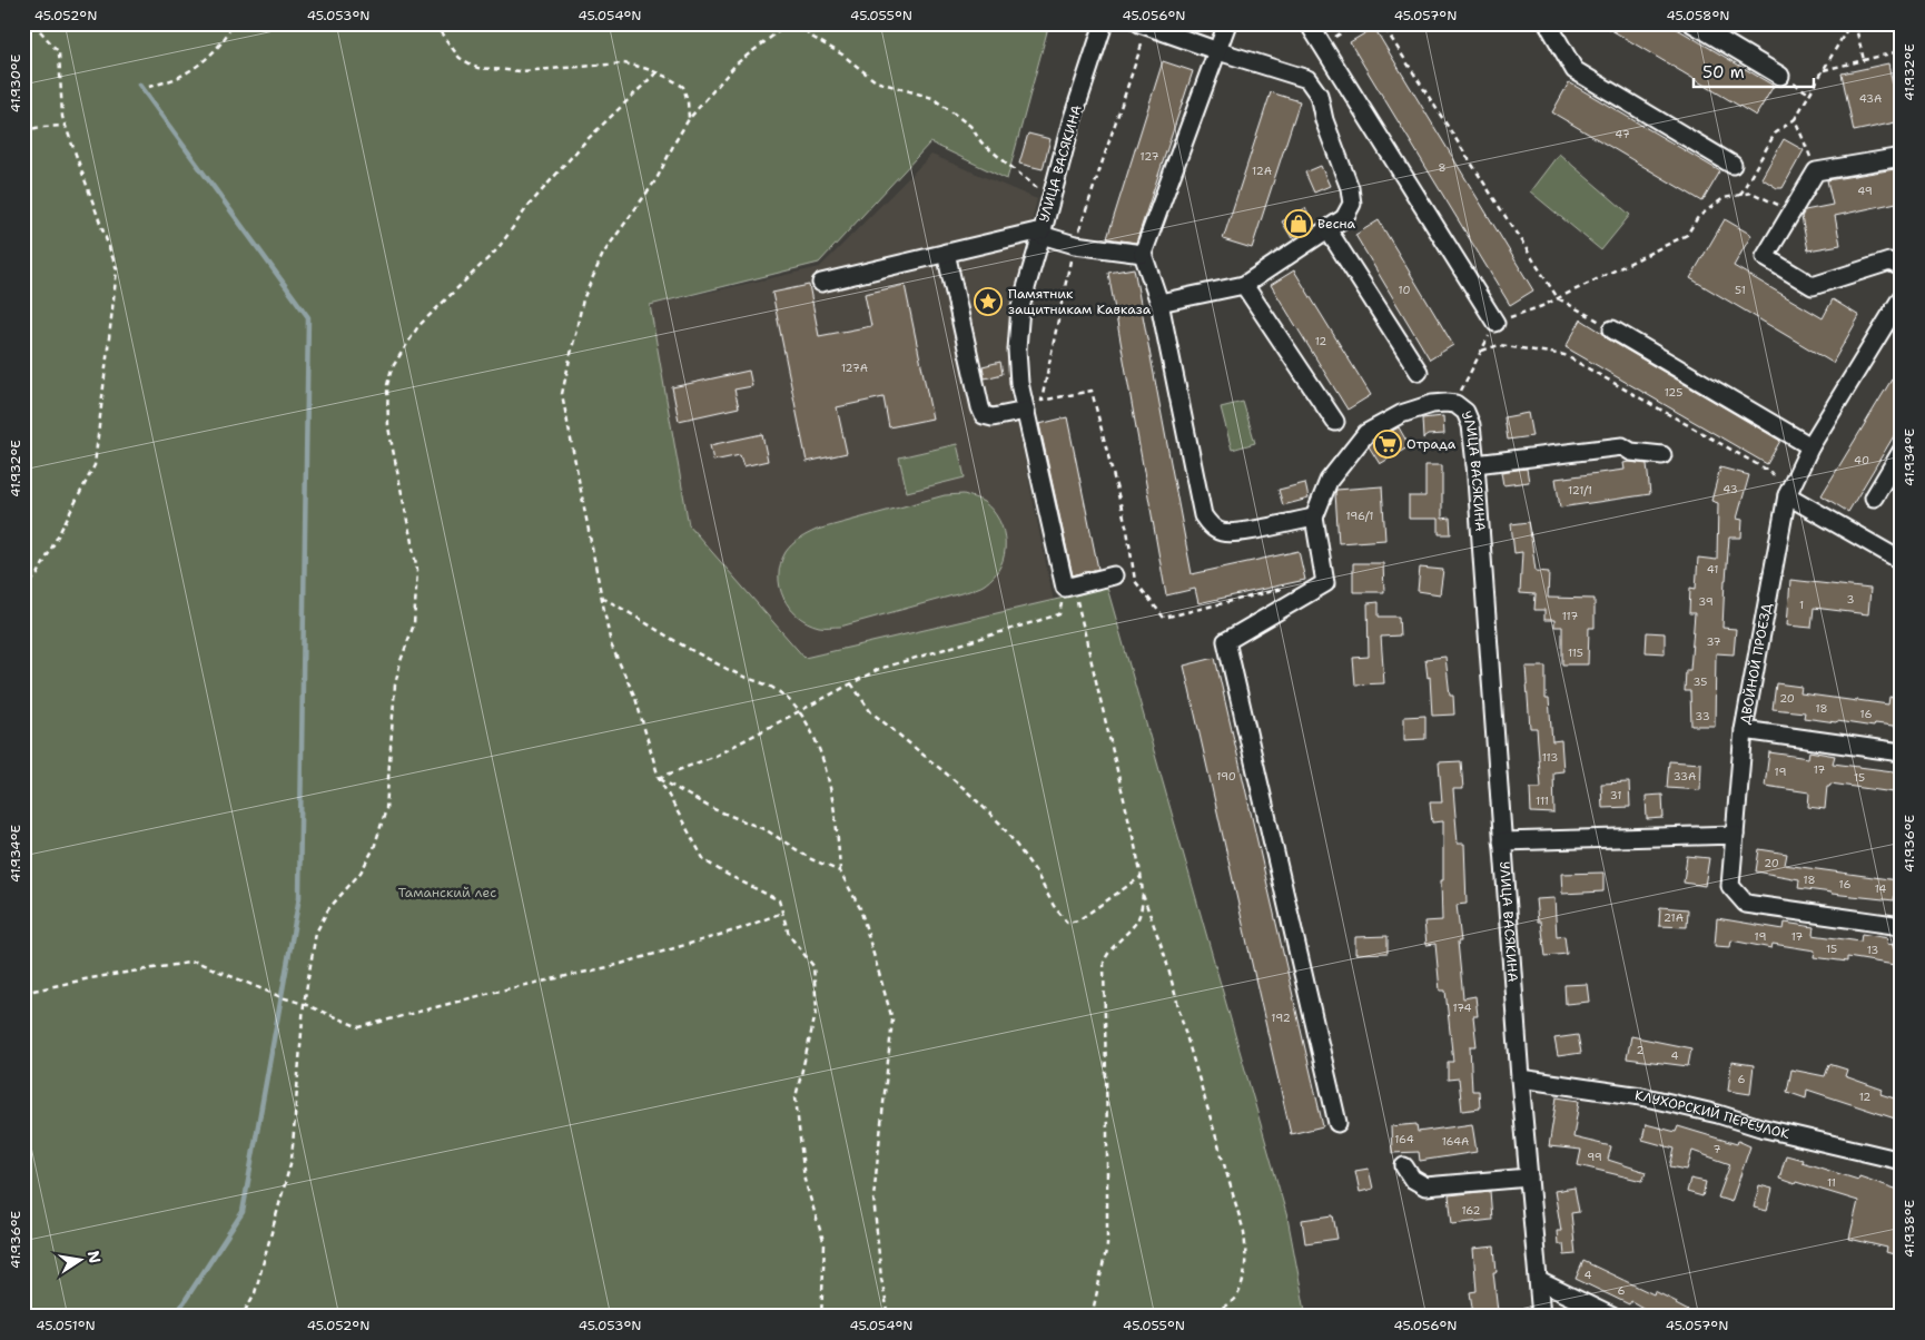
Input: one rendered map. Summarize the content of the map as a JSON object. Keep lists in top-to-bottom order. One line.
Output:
{"streets":{"street":["УЛИЦА ВАСЯКИНА","ДВОЙНОЙ ПРОЕЗД","КЛУХОРСКИЙ ПЕРЕУЛОК"]},"crossings":[["УЛИЦА ВАСЯКИНА","КЛУХОРСКИЙ ПЕРЕУЛОК"]],"parks":["Таманский лес"],"places":{"shop":["Весна"],"place":["Памятник защитникам Кавказа"],"supermarket":["Отрада"]},"house_numbers":["43А","47","127","8","12А","49","10","51","12","127А","125","40","43","121/1","196/1","41","3","39","1","117","37","115","35","20","18","16","33","113","17","19","190","33А","15","31","111","20","18","16","14","21А","19","17","15","13","174","192","2","4","6","12","164","164А","7","99","11","162","4","6"],"scale_bar":"50 m","north":"right","coordinates":["45.052°N","45.053°N","45.054°N","45.055°N","45.056°N","45.057°N","45.058°N","41.932°E","41.930°E","41.934°E","41.936°E","41.938°E","45.051°N"]}
